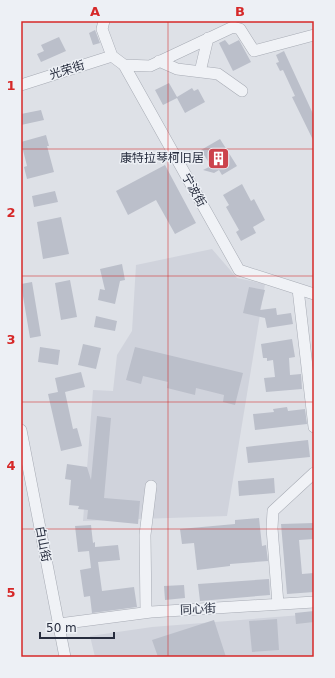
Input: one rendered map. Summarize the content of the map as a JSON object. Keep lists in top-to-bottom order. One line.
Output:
{"streets":{"street":["光荣街","宁波街","白山街","同心街"]},"crossings":[["光荣街","宁波街"],["白山街","同心街"]],"places":{"building":["康特拉琴柯旧居"]},"scale_bar":"50 m","grid":{"columns":["A","B"],"rows":["1","2","3","4","5"]}}
